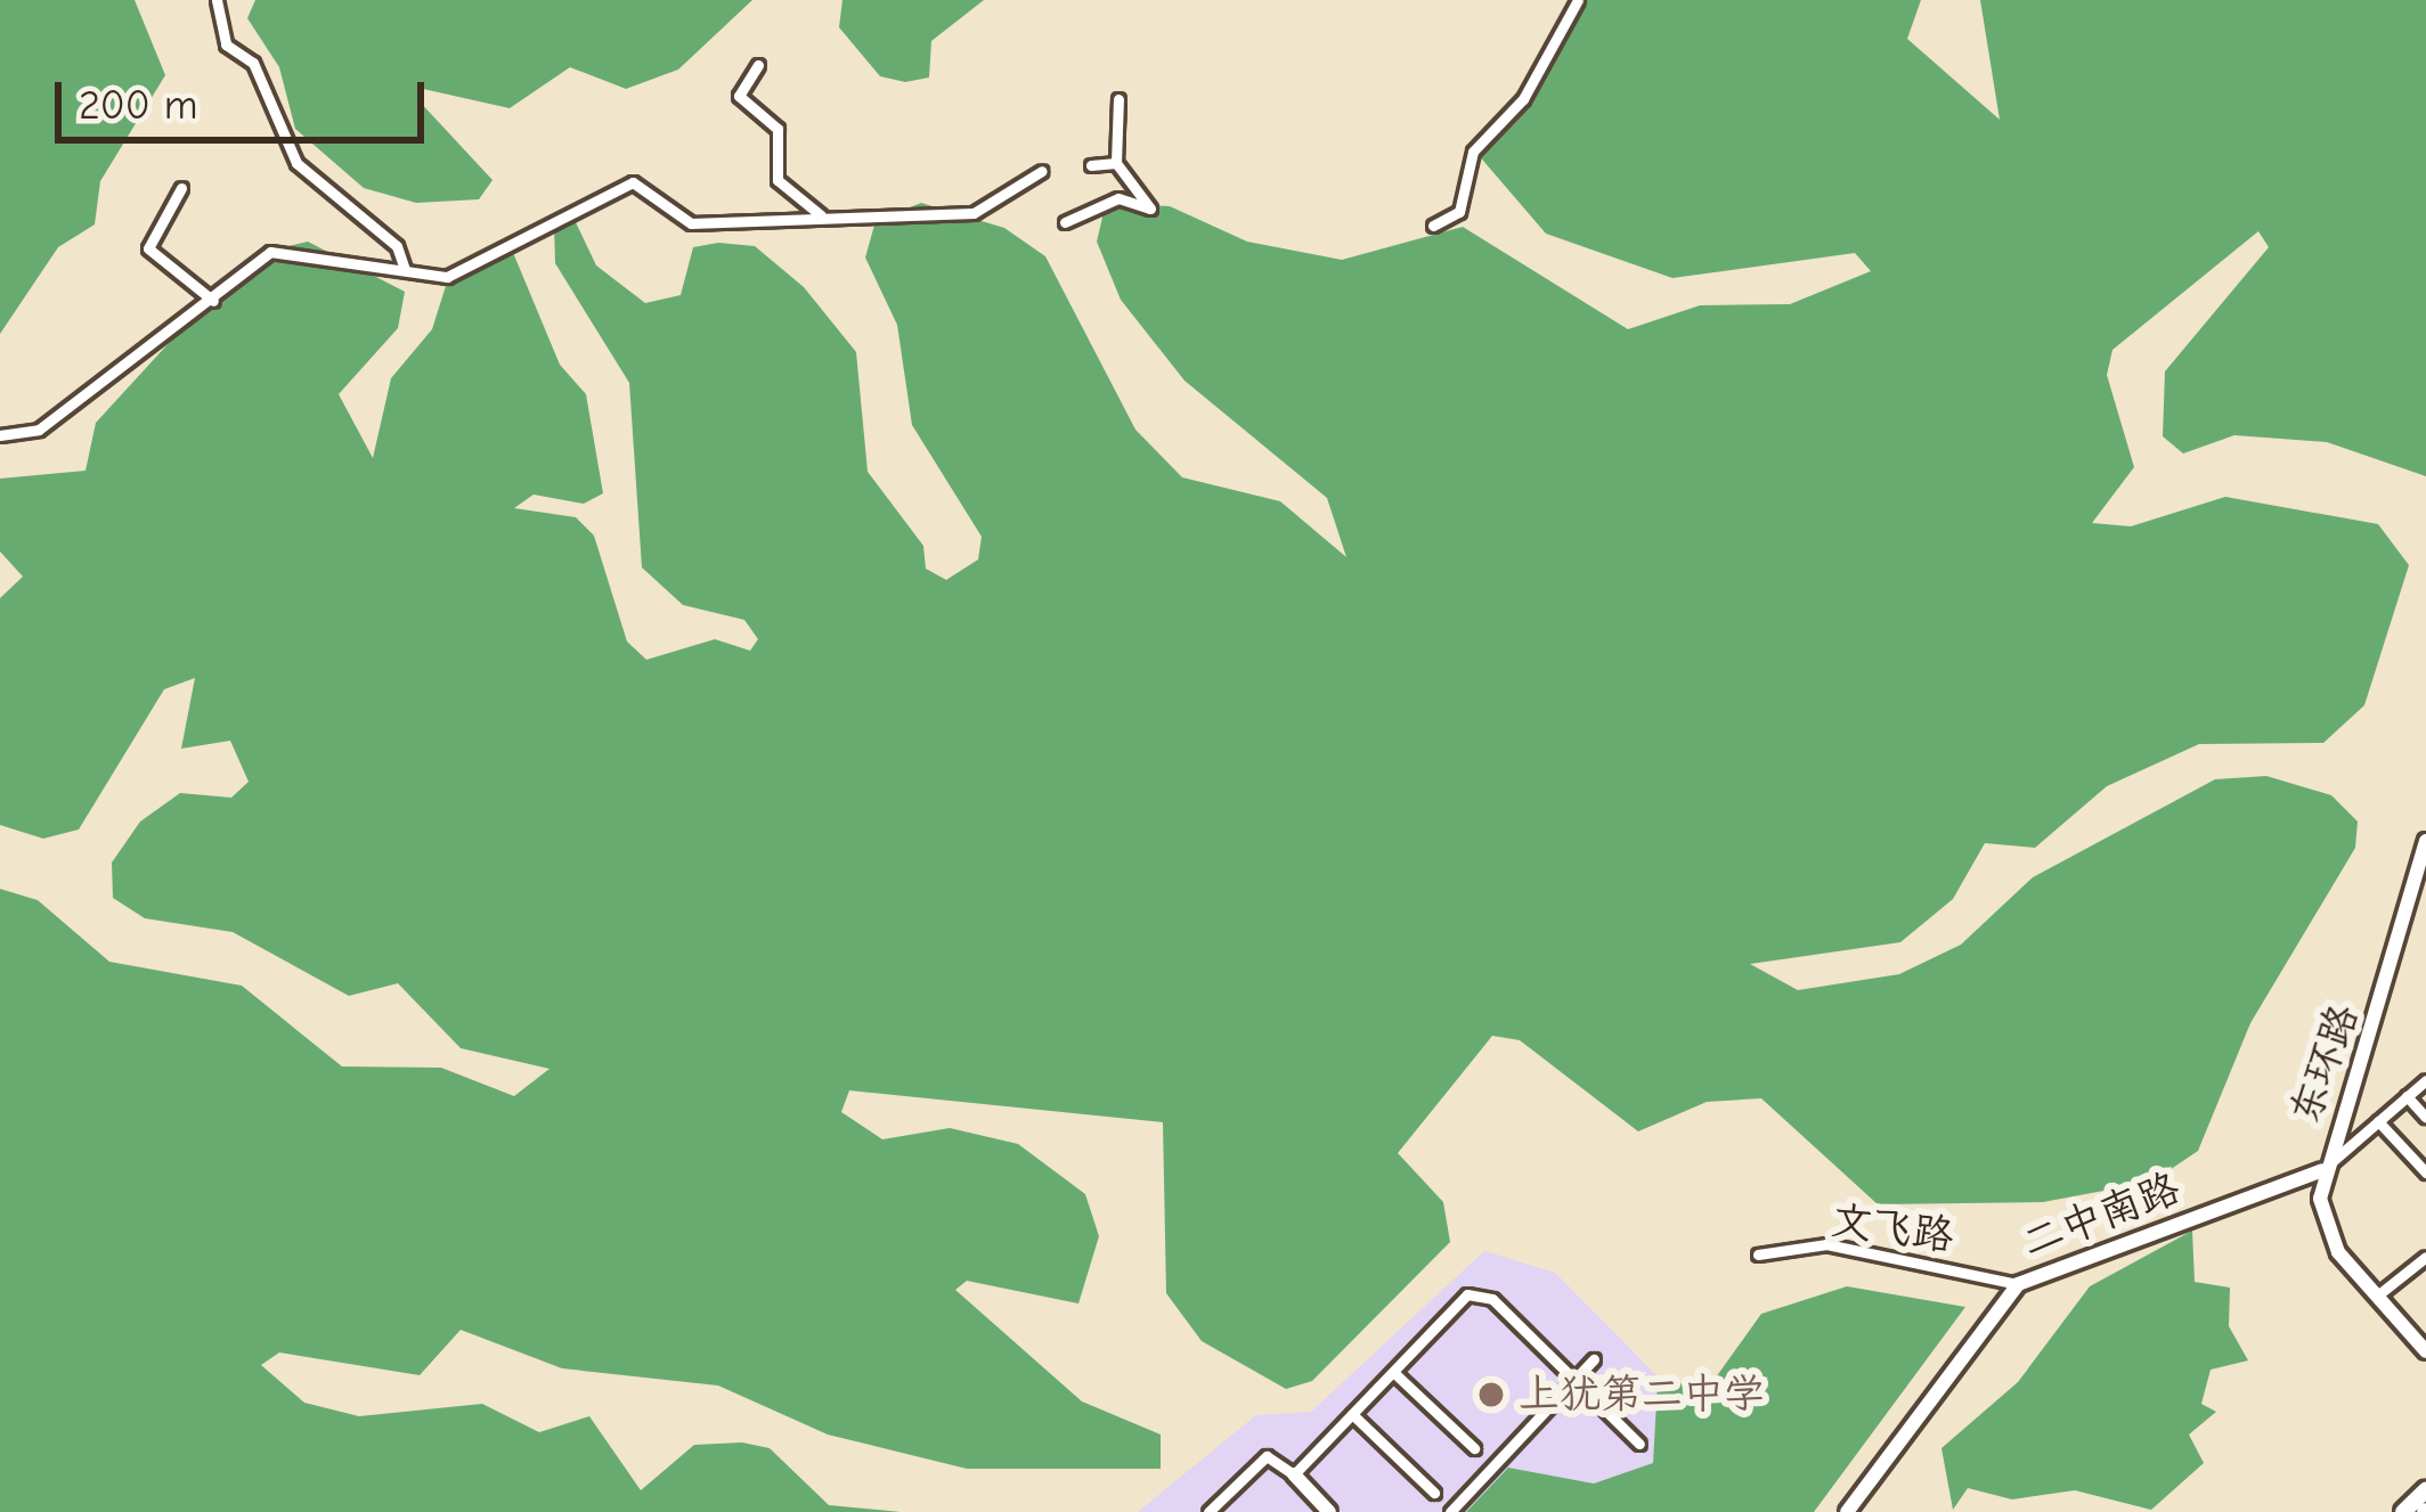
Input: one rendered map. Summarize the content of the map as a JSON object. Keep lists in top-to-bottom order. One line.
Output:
{"streets":{"street":["东环路","二中南路","文飞路"]},"crossings":[["东环路","二中南路"],["二中南路","文飞路"]],"places":["上犹第二中学"],"scale_bar":"200 m"}
